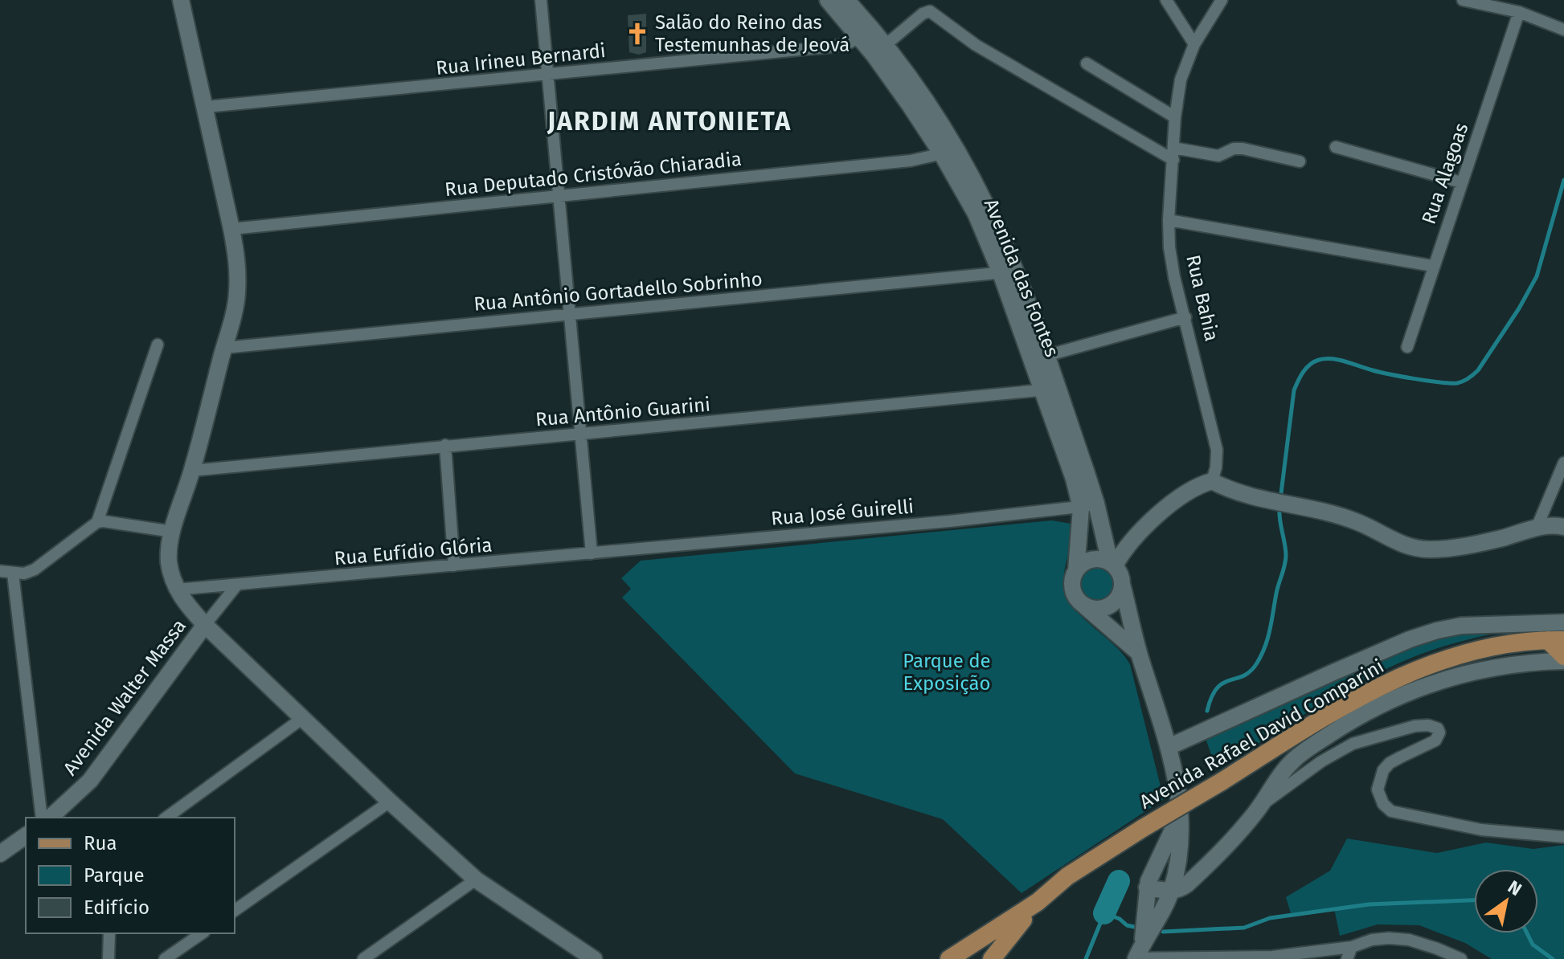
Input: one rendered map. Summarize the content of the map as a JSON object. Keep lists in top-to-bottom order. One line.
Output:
{"streets":{"main road":["Avenida das Fontes","Avenida Walter Massa","Avenida Rafael David Comparini"],"street":["Rua Irineu Bernardi","Rua Alagoas","Rua Deputado Cristóvão Chiaradia","Rua Antônio Gortadello Sobrinho","Rua Bahia","Rua Antônio Guarini","Rua José Guirelli","Rua Eufídio Glória"]},"crossings":[["Rua Irineu Bernardi","Avenida das Fontes"],["Rua Deputado Cristóvão Chiaradia","Avenida das Fontes"],["Avenida das Fontes","Rua Antônio Gortadello Sobrinho"],["Avenida das Fontes","Rua Antônio Guarini"],["Avenida das Fontes","Rua José Guirelli"],["Rua José Guirelli","Rua Eufídio Glória"]],"districts":["JARDIM ANTONIETA"],"parks":["Parque de Exposição"],"places":{"church":["Salão do Reino das Testemunhas de Jeová"]},"legend":["Rua","Parque","Edifício"],"north":"top right"}
